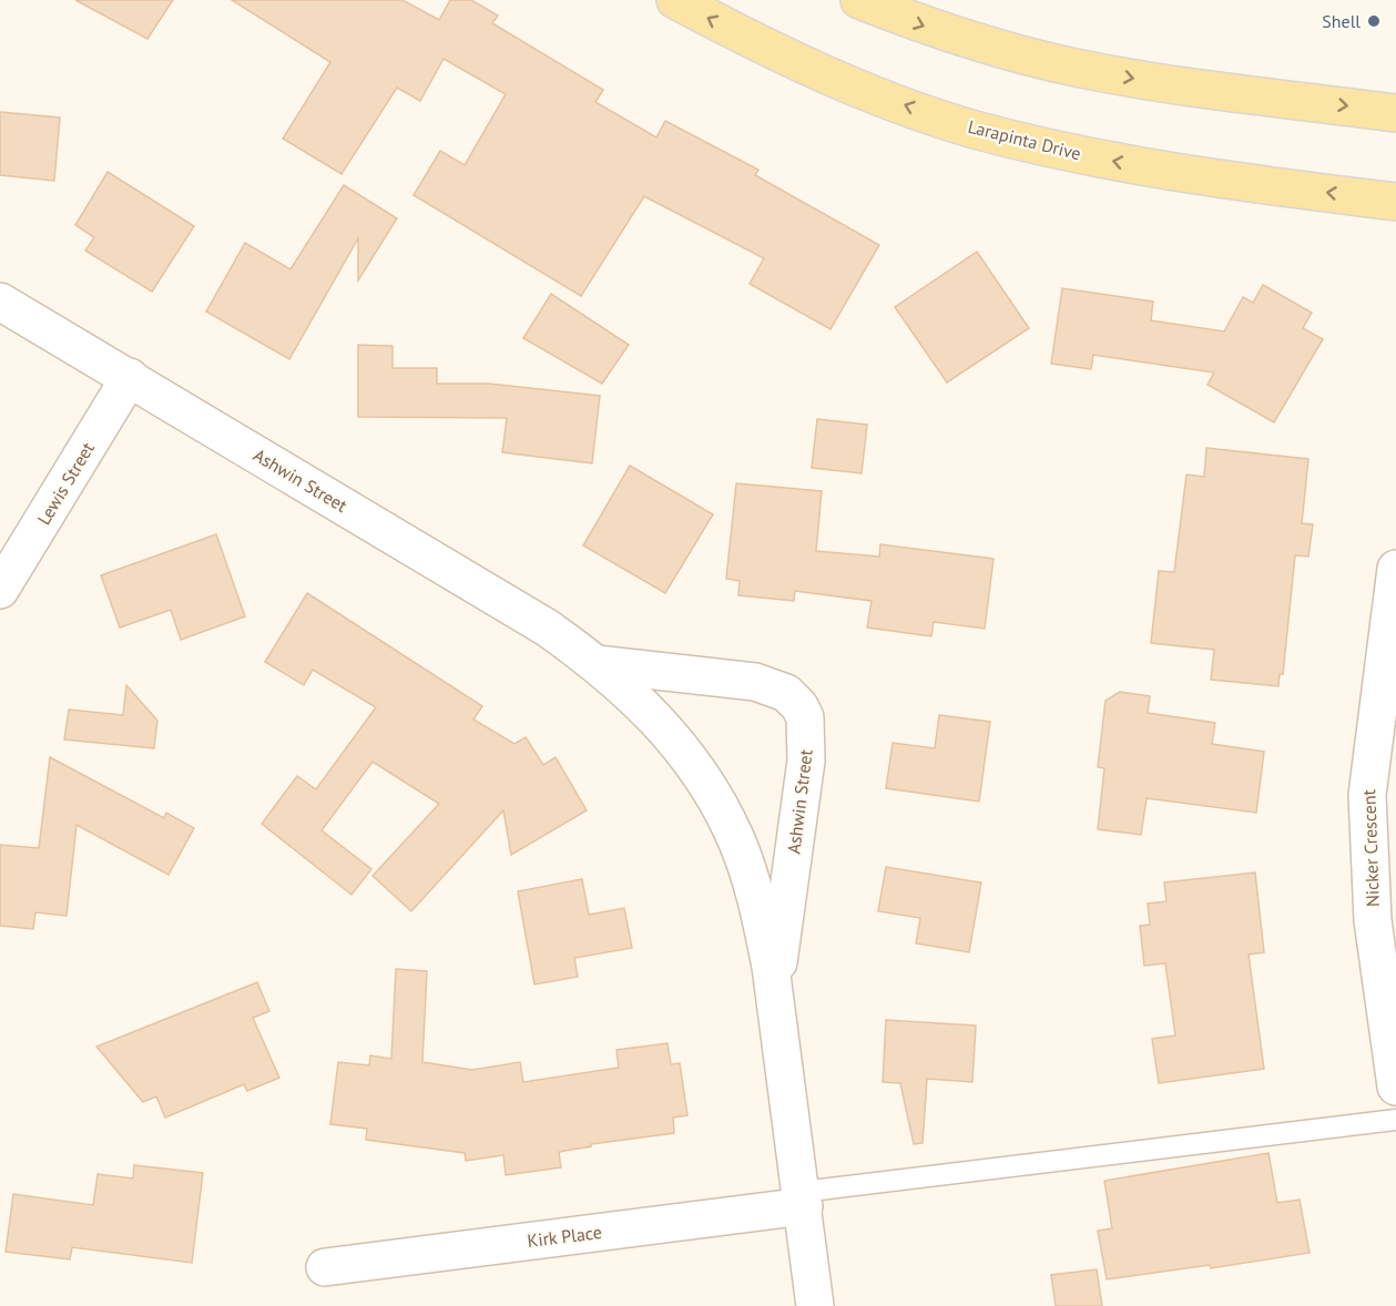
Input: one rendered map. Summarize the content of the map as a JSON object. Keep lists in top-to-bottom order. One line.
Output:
{"streets":{"main road":["Larapinta Drive"],"street":["Ashwin Street","Lewis Street","Nicker Crescent","Kirk Place"]},"crossings":[["Ashwin Street","Lewis Street"],["Ashwin Street","Kirk Place"]],"places":["Shell"]}
